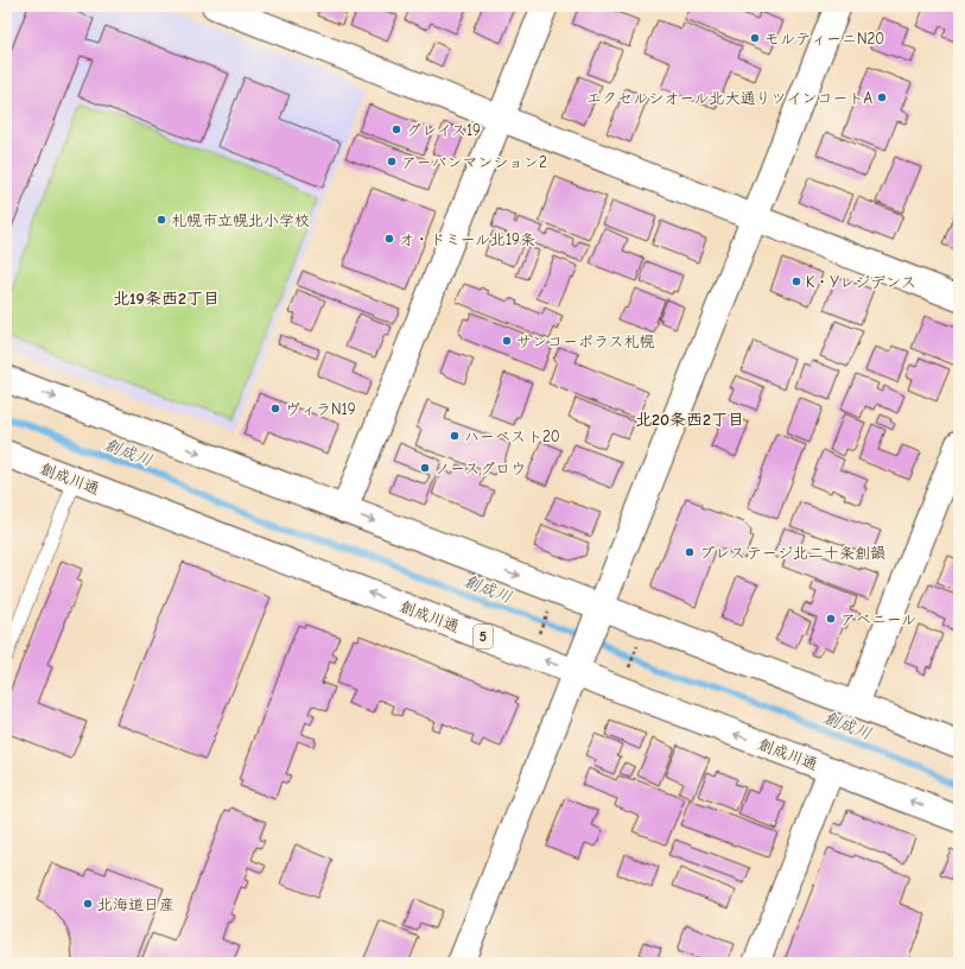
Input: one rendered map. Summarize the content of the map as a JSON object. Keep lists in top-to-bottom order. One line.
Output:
{"streets":{"main road":["創成川通","5"]},"districts":["北19条西2丁目","北20条西2丁目"],"water":["創成川"],"places":["モルティーニN20","エクセルシオール北大通りツインコートA","グレイス19","アーバンマンション2","札幌市立幌北小学校","オ・ドミール北19条","K・Yレジデンス","サンコーポラス札幌","ヴィラN19","ハーベスト20","ノースグロウ","プレステージ北二十条創韻","アベニール","北海道日産"]}
